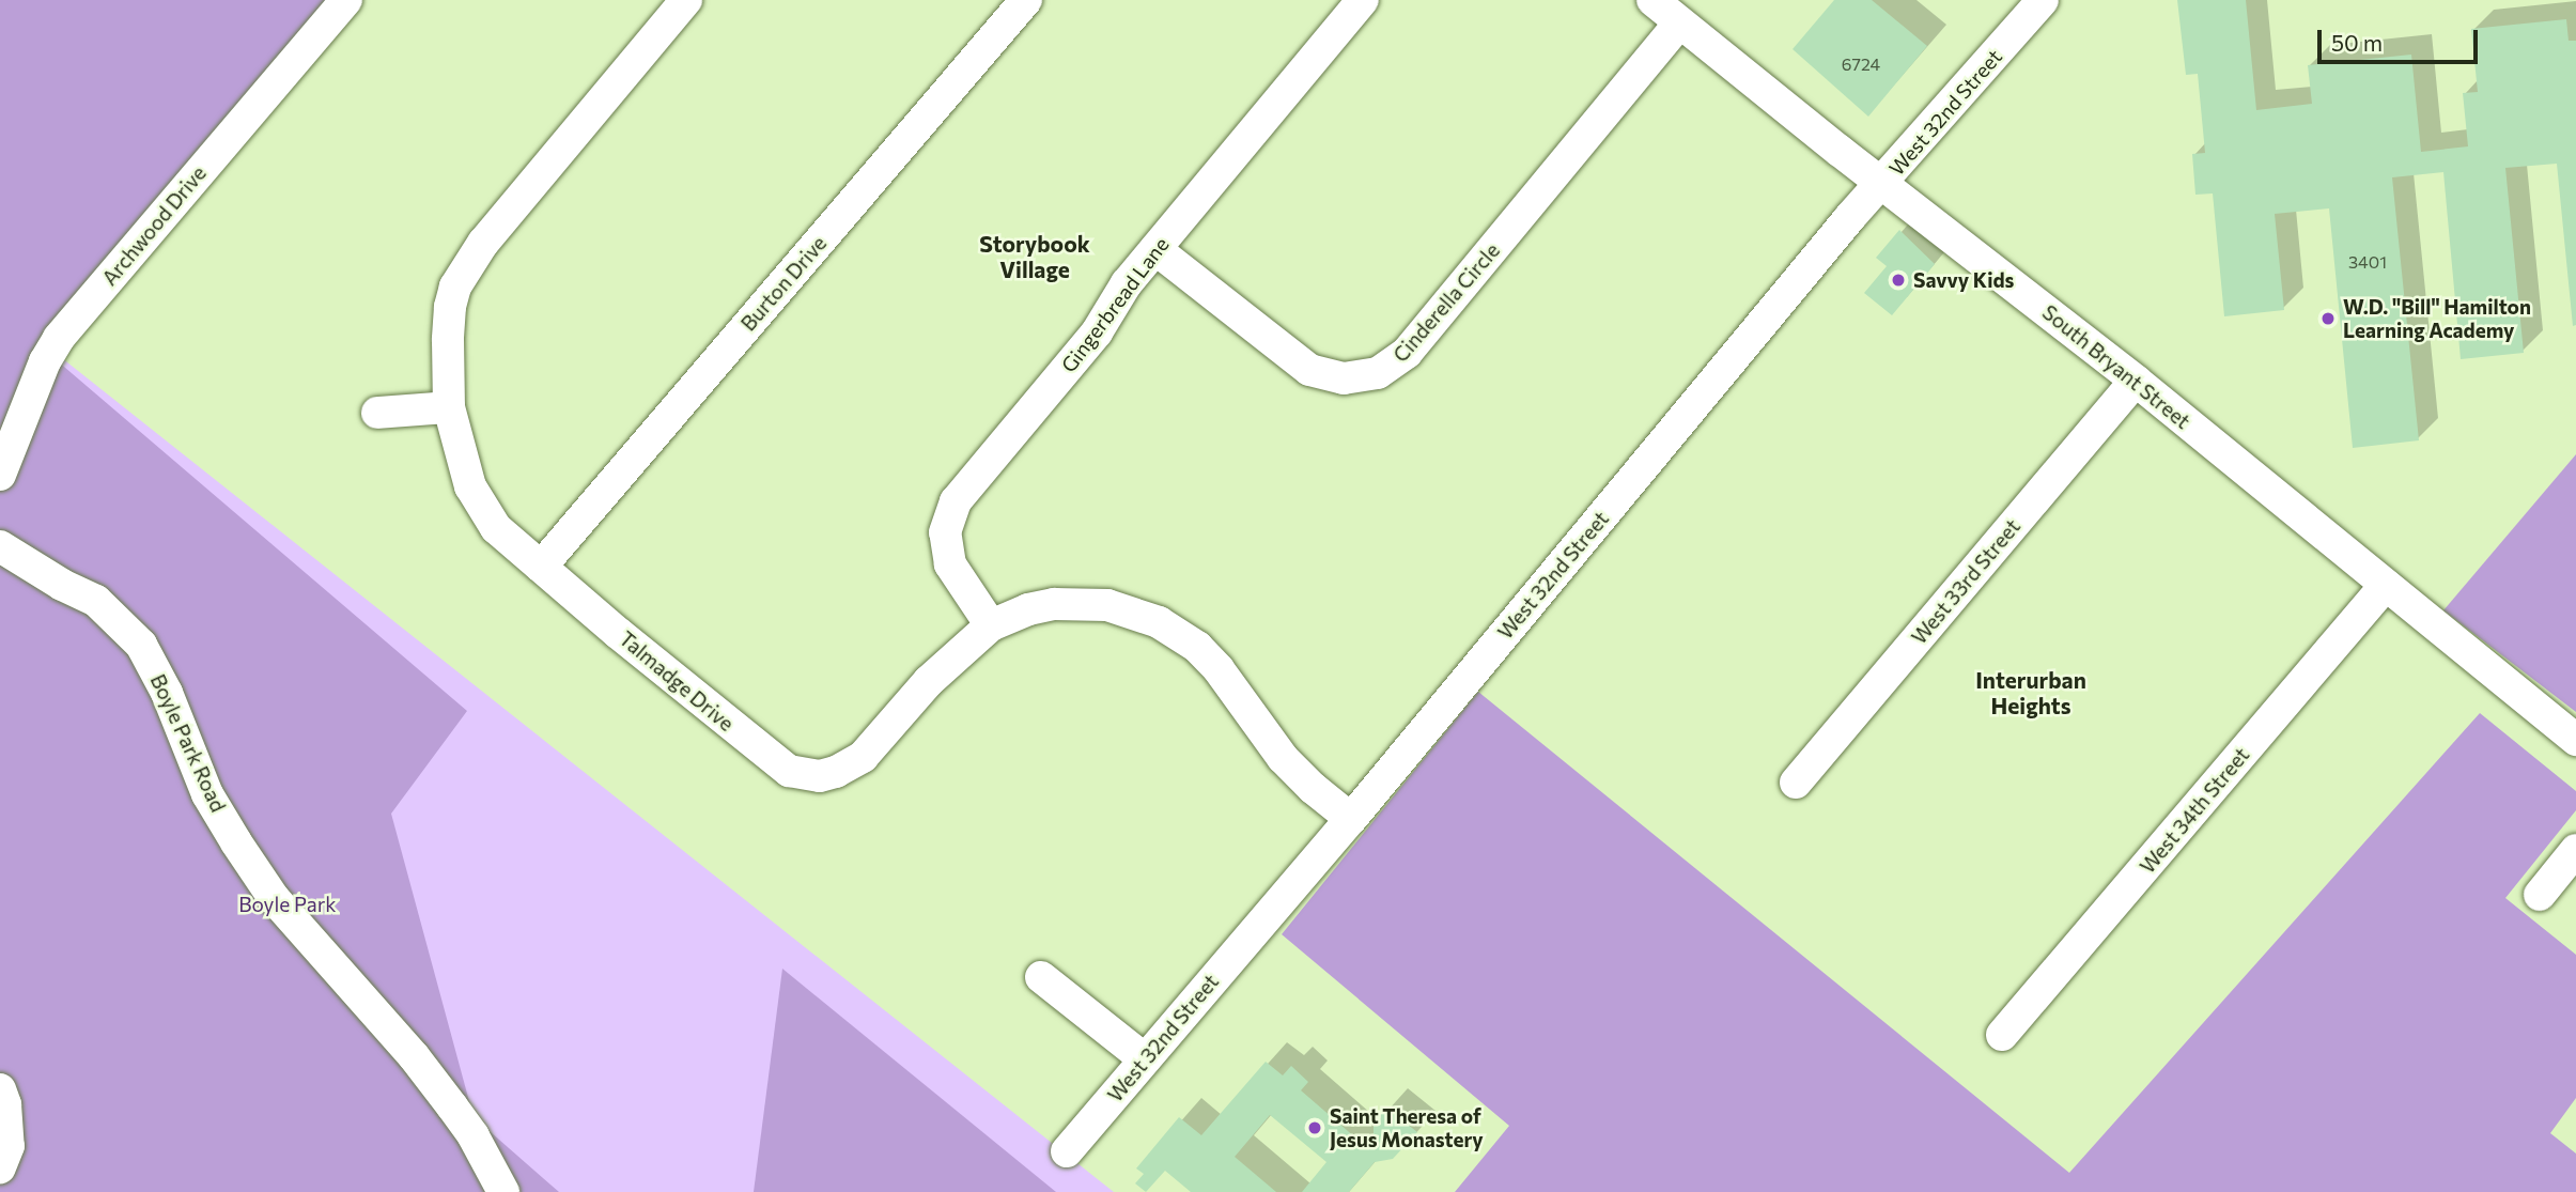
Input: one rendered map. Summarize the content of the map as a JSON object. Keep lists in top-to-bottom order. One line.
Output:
{"streets":{"street":["West 32nd Street","Archwood Drive","Burton Drive","Cinderella Circle","Gingerbread Lane","South Bryant Street","West 33rd Street","Talmadge Drive","Boyle Park Road","West 34th Street"]},"crossings":[["West 32nd Street","South Bryant Street"],["West 32nd Street","Talmadge Drive"],["Burton Drive","Talmadge Drive"],["Cinderella Circle","Gingerbread Lane"],["Cinderella Circle","South Bryant Street"],["Gingerbread Lane","Talmadge Drive"],["South Bryant Street","West 33rd Street"],["South Bryant Street","West 34th Street"]],"districts":["Storybook Village","Interurban Heights"],"parks":["Boyle Park"],"places":["Savvy Kids","W.D. \"Bill\" Hamilton Learning Academy","Saint Theresa of Jesus Monastery"],"house_numbers":["6724","3401"],"scale_bar":"50 m"}
